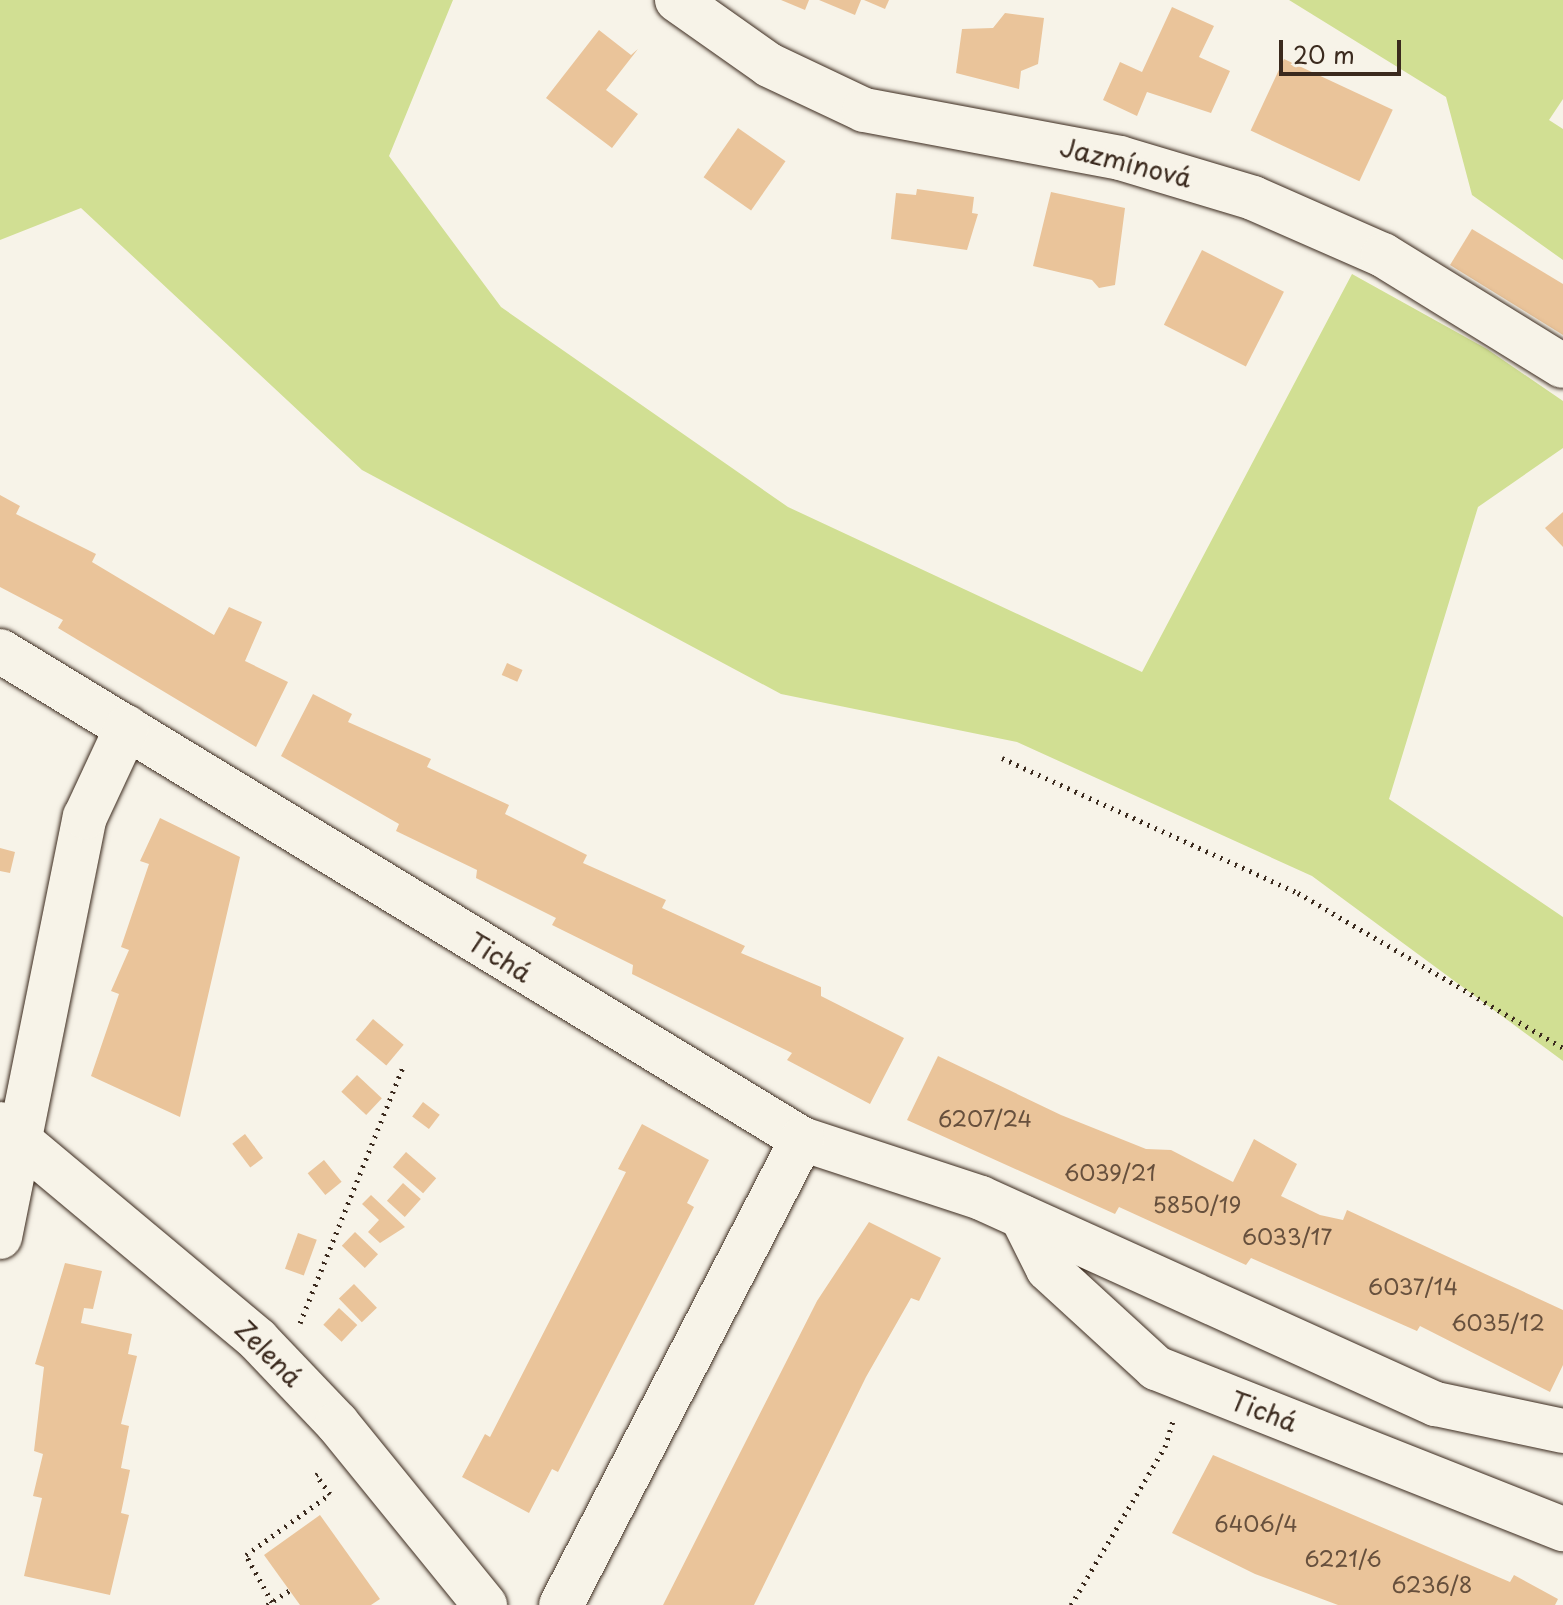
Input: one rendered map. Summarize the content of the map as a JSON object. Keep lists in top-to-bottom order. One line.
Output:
{"streets":{"street":["Jazmínová","Tichá","Zelená"]},"house_numbers":["6207/24","6039/21","5850/19","6033/17","6037/14","6035/12","6406/4","6221/6","6236/8"],"scale_bar":"20 m"}
